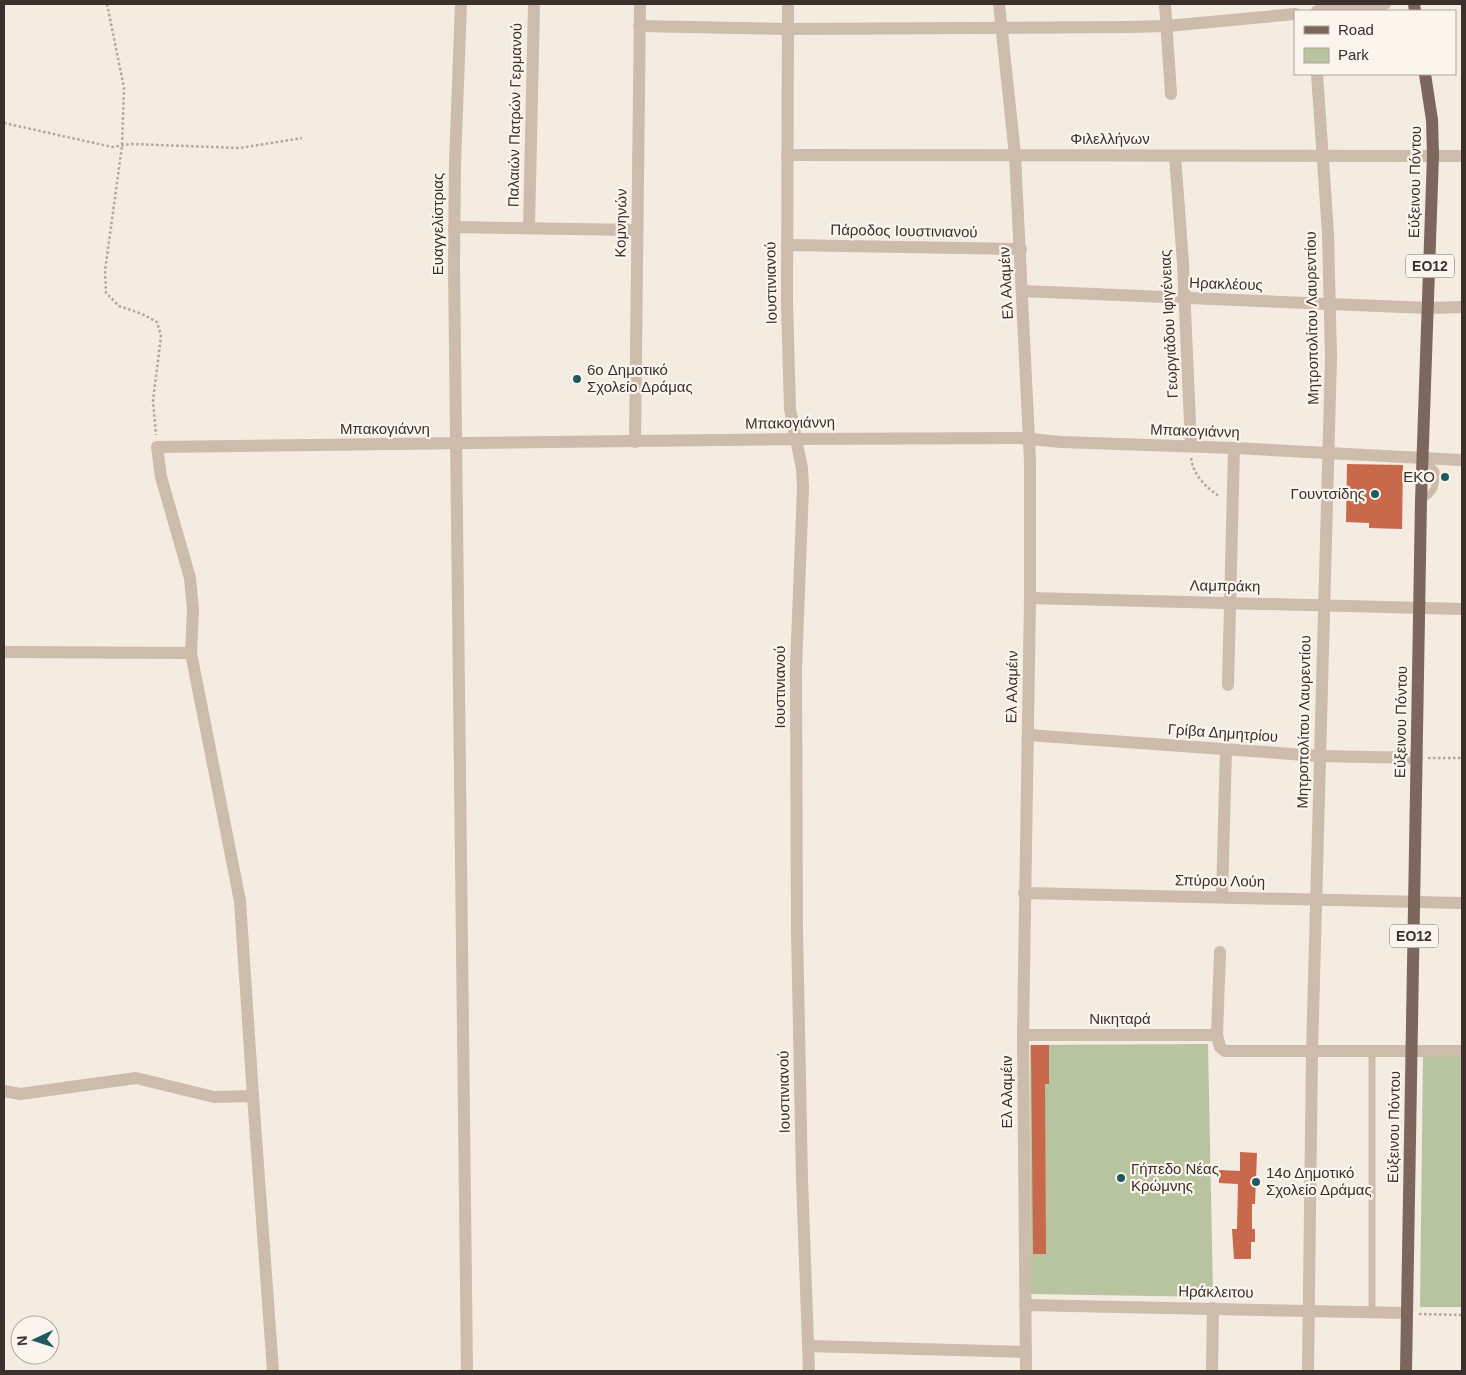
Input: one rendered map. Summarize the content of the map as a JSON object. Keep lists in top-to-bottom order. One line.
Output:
{"streets":{"main road":["Εύξεινου Πόντου","ΕΟ12"],"street":["Παλαιών Πατρών Γερμανού","Φιλελλήνων","Κομνηνών","Ευαγγελίστριας","Πάροδος Ιουστινιανού","Ιουστινιανού","Ελ Αλαμέιν","Ηρακλέους","Μητροπολίτου Λαυρεντίου","Γεωργιάδου Ιφιγένειας","Μπακογιάννη","Λαμπράκη","Γρίβα Δημητρίου","Σπύρου Λούη","Νικηταρά","Ηράκλειτου"]},"crossings":[["Φιλελλήνων","Εύξεινου Πόντου"],["Φιλελλήνων","Ιουστινιανού"],["Φιλελλήνων","Ελ Αλαμέιν"],["Φιλελλήνων","Μητροπολίτου Λαυρεντίου"],["Φιλελλήνων","Γεωργιάδου Ιφιγένειας"],["Εύξεινου Πόντου","Ηρακλέους"],["Εύξεινου Πόντου","Μπακογιάννη"],["Εύξεινου Πόντου","Λαμπράκη"],["Εύξεινου Πόντου","Γρίβα Δημητρίου"],["Εύξεινου Πόντου","Σπύρου Λούη"],["Εύξεινου Πόντου","Ηράκλειτου"],["Κομνηνών","Μπακογιάννη"],["Ευαγγελίστριας","Μπακογιάννη"],["Πάροδος Ιουστινιανού","Ιουστινιανού"],["Πάροδος Ιουστινιανού","Ελ Αλαμέιν"],["Ιουστινιανού","Μπακογιάννη"],["Ελ Αλαμέιν","Ηρακλέους"],["Ελ Αλαμέιν","Μπακογιάννη"],["Ελ Αλαμέιν","Λαμπράκη"],["Ελ Αλαμέιν","Γρίβα Δημητρίου"],["Ελ Αλαμέιν","Σπύρου Λούη"],["Ελ Αλαμέιν","Νικηταρά"],["Ελ Αλαμέιν","Ηράκλειτου"],["Ηρακλέους","Μητροπολίτου Λαυρεντίου"],["Ηρακλέους","Γεωργιάδου Ιφιγένειας"],["Μητροπολίτου Λαυρεντίου","Μπακογιάννη"],["Μητροπολίτου Λαυρεντίου","Λαμπράκη"],["Μητροπολίτου Λαυρεντίου","Γρίβα Δημητρίου"],["Μητροπολίτου Λαυρεντίου","Σπύρου Λούη"],["Μητροπολίτου Λαυρεντίου","Ηράκλειτου"],["Γεωργιάδου Ιφιγένειας","Μπακογιάννη"]],"places":["6o Δημοτικό Σχολείο Δράμας","EKO","Γουντσίδης","Γήπεδο Νέας Κρώμνης","14ο Δημοτικό Σχολείο Δράμας"],"legend":["Road","Park"],"north":"left"}
